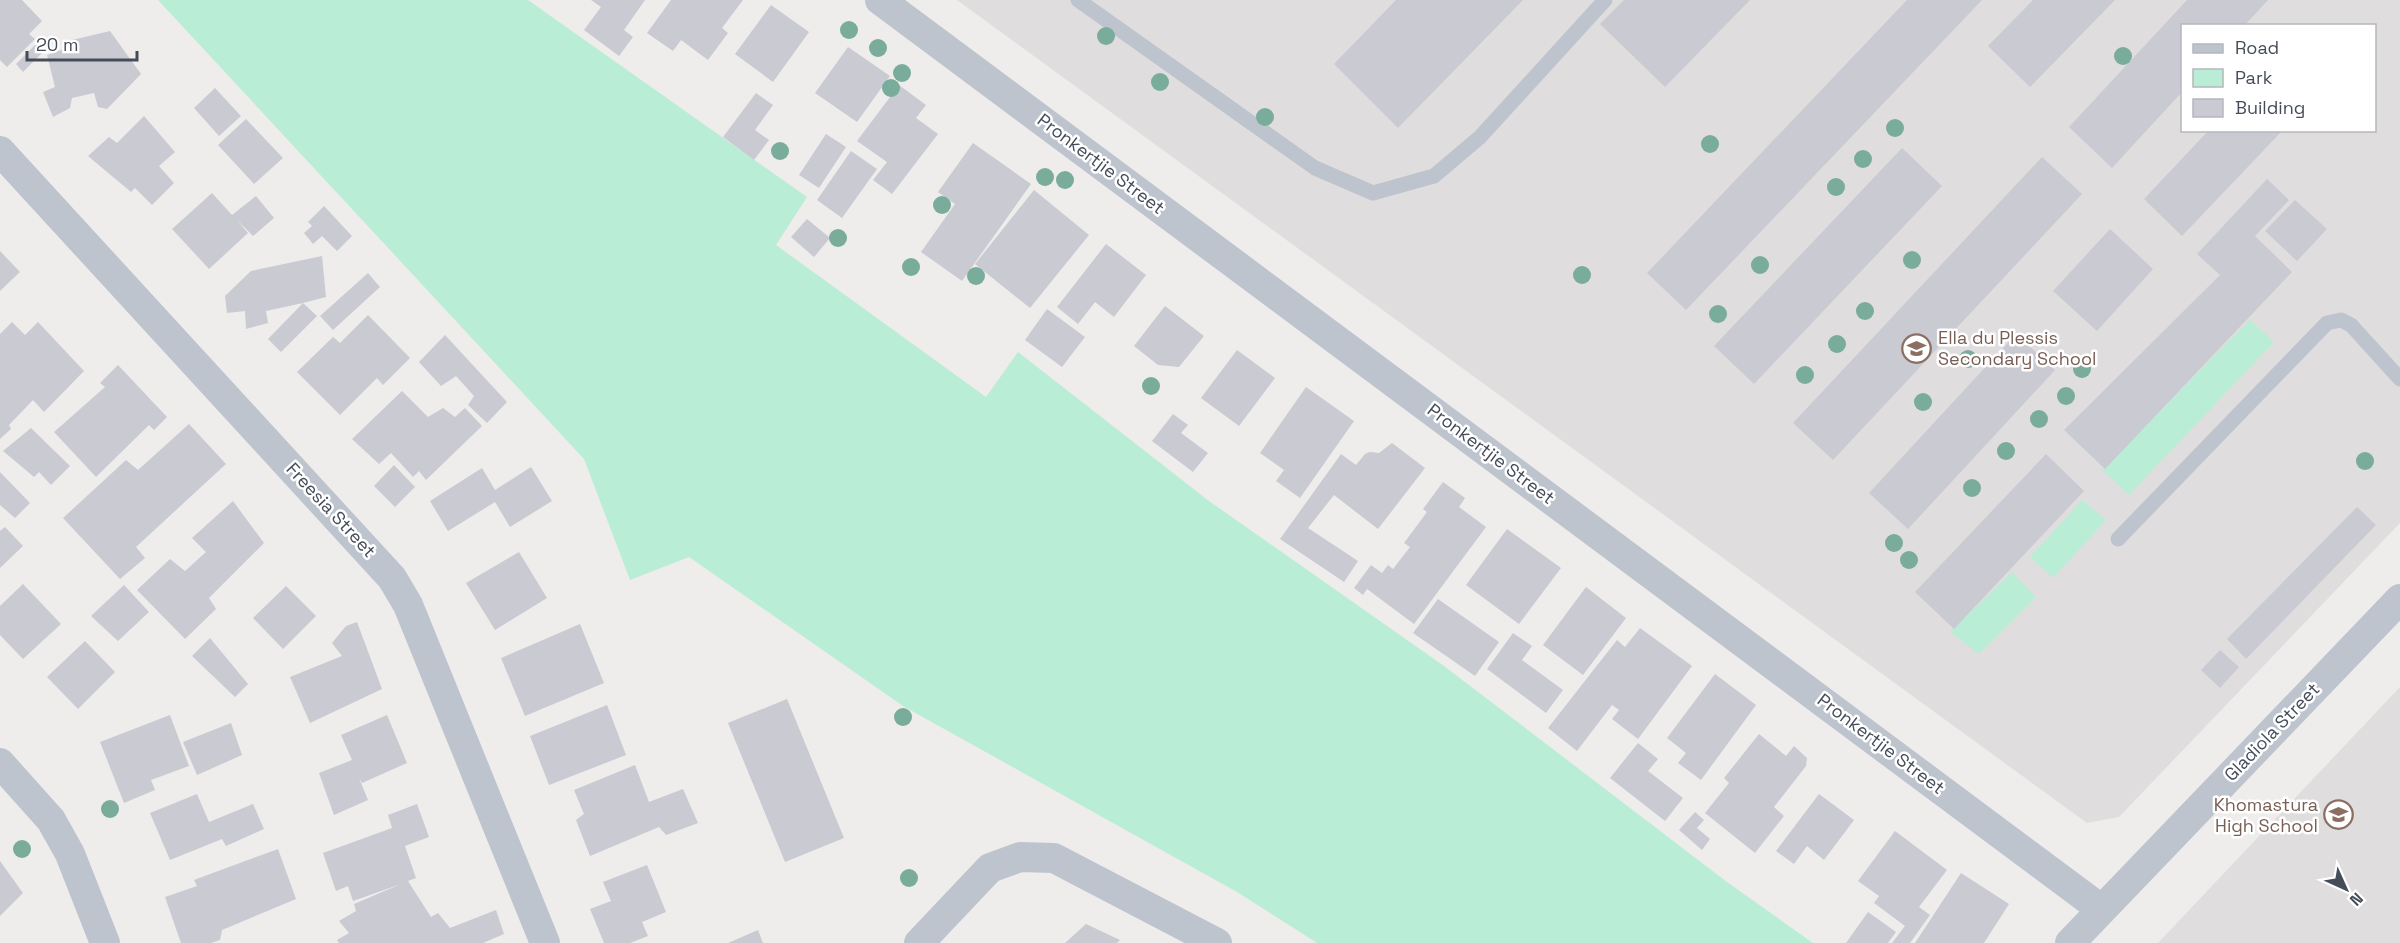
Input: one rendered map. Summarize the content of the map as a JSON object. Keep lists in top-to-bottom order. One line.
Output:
{"streets":{"street":["Pronkertjie Street","Freesia Street","Gladiola Street"]},"crossings":[["Pronkertjie Street","Gladiola Street"]],"places":{"school or university":["Ella du Plessis Secondary School","Khomastura High School"]},"legend":["Road","Park","Building"],"scale_bar":"20 m","north":"bottom right"}
